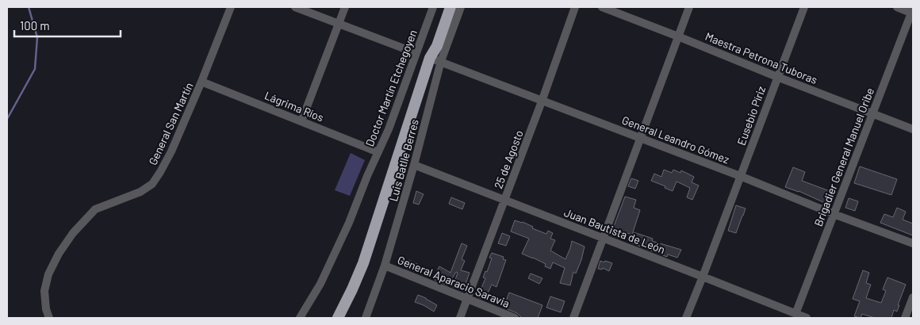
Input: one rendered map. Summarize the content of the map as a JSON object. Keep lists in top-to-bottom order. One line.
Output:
{"streets":{"street":["Maestra Petrona Tuboras","Doctor Martín Etchegoyen","Lágrima Ríos","Eusebio Píriz","General San Martín","General Leandro Gómez","Brigadier General Manuel Oribe","25 de Agosto","Luis Batlle Berres","Juan Bautista de León","General Aparacio Saravia"]},"crossings":[["Maestra Petrona Tuboras","Eusebio Píriz"],["Maestra Petrona Tuboras","Brigadier General Manuel Oribe"],["Doctor Martín Etchegoyen","Lágrima Ríos"],["Lágrima Ríos","General San Martín"],["Eusebio Píriz","General Leandro Gómez"],["Eusebio Píriz","Juan Bautista de León"],["General Leandro Gómez","Brigadier General Manuel Oribe"],["General Leandro Gómez","25 de Agosto"],["General Leandro Gómez","Luis Batlle Berres"],["Brigadier General Manuel Oribe","Juan Bautista de León"],["25 de Agosto","Juan Bautista de León"],["25 de Agosto","General Aparacio Saravia"],["Luis Batlle Berres","Juan Bautista de León"],["Luis Batlle Berres","General Aparacio Saravia"]],"scale_bar":"100 m"}
